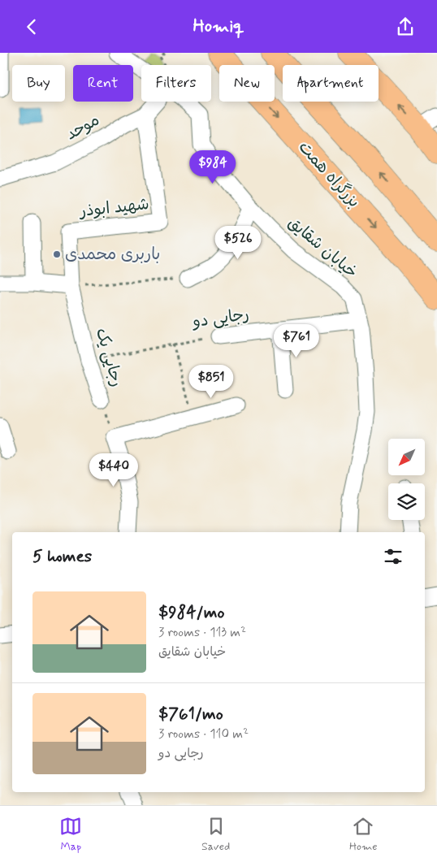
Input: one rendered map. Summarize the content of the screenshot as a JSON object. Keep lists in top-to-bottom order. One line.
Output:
{"streets":{"highway":["بزرگراه همت"],"street":["موحد","شهید ابوذر","خیابان شقایق","رجایی دو","رجایی یک"]},"crossings":[["موحد","شهید ابوذر"],["شهید ابوذر","رجایی یک"],["خیابان شقایق","رجایی دو"],["رجایی دو","رجایی یک"]],"places":["باربری محمدی"],"north":"bottom left","page":{"header":"Homiq","chip":["Buy","Rent","Filters","New","Apartment"],"price":["$984","$526","$761","$851","$440"],"heading":"5 homes","list":[{"name":"$984/mo","note":"3 rooms · 113 m² · خیابان شقایق"},{"name":"$761/mo","note":"3 rooms · 110 m² · رجایی دو"}],"tabs":["Map","Saved","Home"]}}
